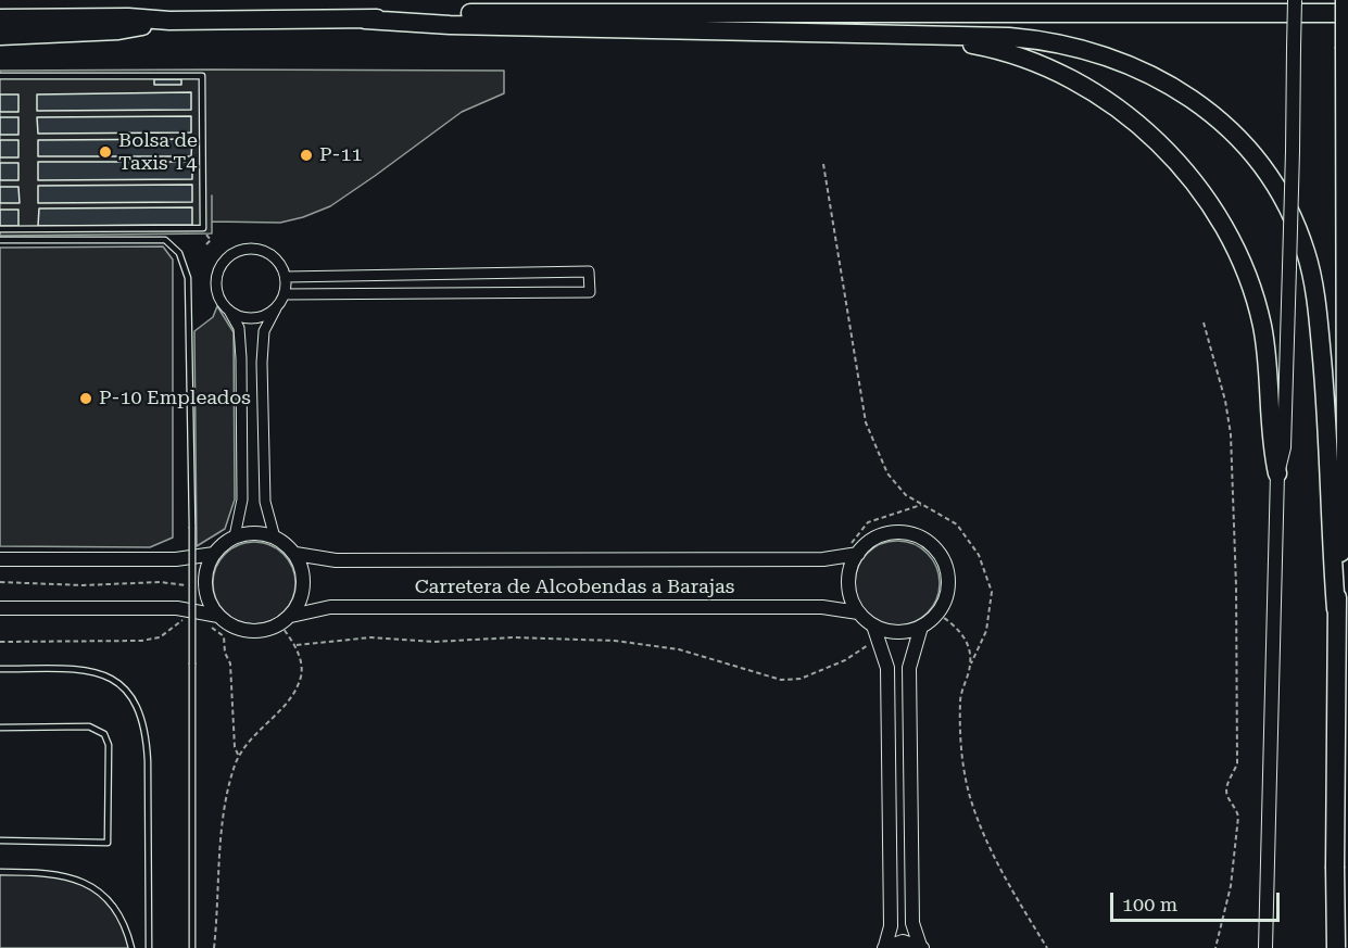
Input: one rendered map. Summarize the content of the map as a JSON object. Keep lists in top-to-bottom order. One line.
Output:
{"streets":{"street":["Carretera de Alcobendas a Barajas"]},"places":["Bolsa de Taxis T4","P-11","P-10 Empleados"],"scale_bar":"100 m"}
